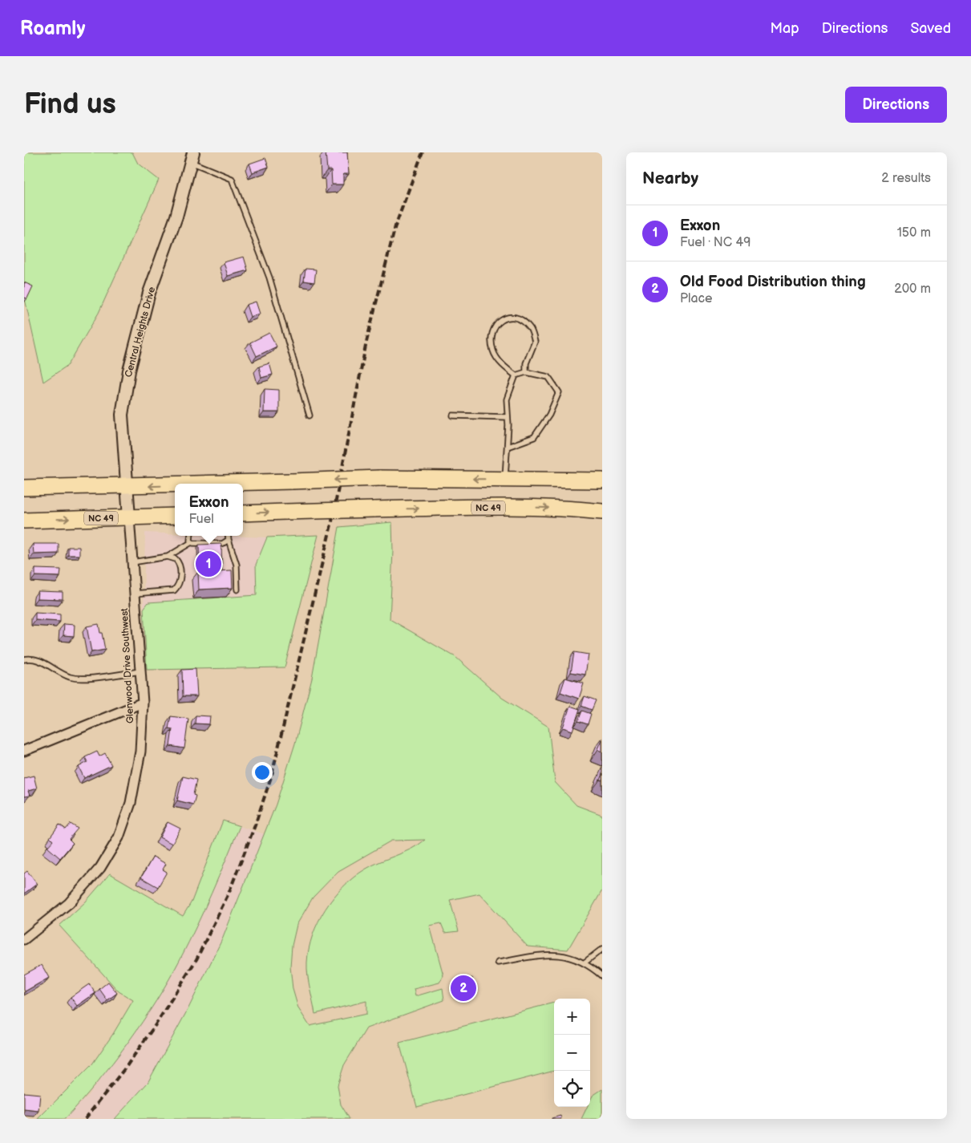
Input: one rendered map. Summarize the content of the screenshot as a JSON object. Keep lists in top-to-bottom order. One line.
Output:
{"streets":{"highway":["NC 49"],"street":["Central Heights Drive","Glenwood Drive Southwest"]},"crossings":[["Central Heights Drive","NC 49"],["Central Heights Drive","Glenwood Drive Southwest"],["NC 49","Glenwood Drive Southwest"]],"page":{"header":"Roamly","nav":["Map","Directions","Saved"],"buttons":"Directions","title":"Find us","heading":["Nearby","2 results"],"list":[{"mark":"1","name":"Exxon","note":"Fuel · NC 49","value":"150 m"},{"mark":"2","name":"Old Food Distribution thing","note":"Place","value":"200 m"}],"popup":["Exxon","Fuel"],"pins":["1","2"],"map_buttons":["+","−"]}}
